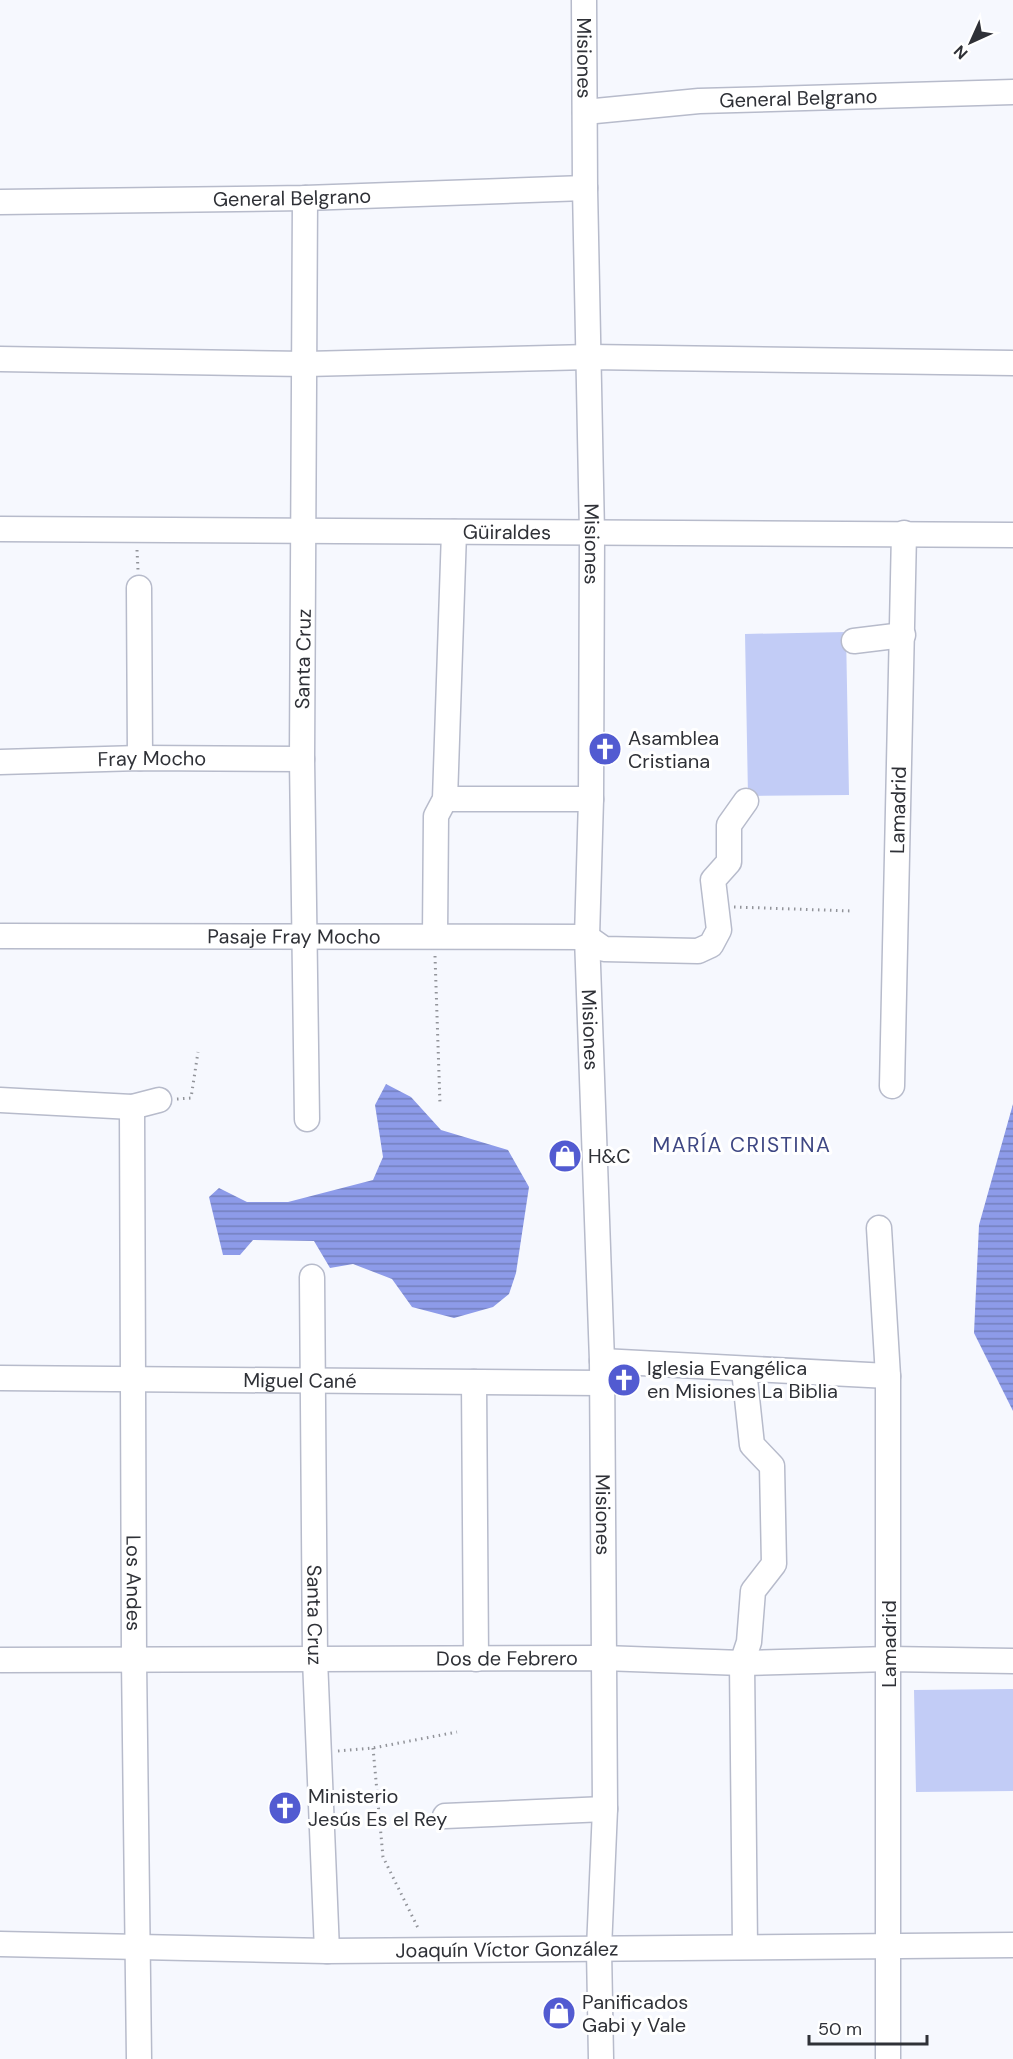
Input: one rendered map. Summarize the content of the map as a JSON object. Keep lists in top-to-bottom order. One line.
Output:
{"streets":{"street":["Misiones","General Belgrano","Güiraldes","Santa Cruz","Fray Mocho","Lamadrid","Pasaje Fray Mocho","Miguel Cané","Los Andes","Dos de Febrero","Joaquín Víctor González"]},"crossings":[["Misiones","General Belgrano"],["Misiones","Güiraldes"],["Misiones","Pasaje Fray Mocho"],["Misiones","Miguel Cané"],["Misiones","Dos de Febrero"],["Misiones","Joaquín Víctor González"],["General Belgrano","Santa Cruz"],["Güiraldes","Santa Cruz"],["Güiraldes","Lamadrid"],["Santa Cruz","Fray Mocho"],["Santa Cruz","Pasaje Fray Mocho"],["Santa Cruz","Miguel Cané"],["Santa Cruz","Dos de Febrero"],["Santa Cruz","Joaquín Víctor González"],["Lamadrid","Miguel Cané"],["Lamadrid","Dos de Febrero"],["Lamadrid","Joaquín Víctor González"],["Miguel Cané","Los Andes"],["Los Andes","Dos de Febrero"],["Los Andes","Joaquín Víctor González"]],"districts":["MARÍA CRISTINA"],"places":{"church":["Asamblea Cristiana","Iglesia Evangélica en Misiones La Biblia","Ministerio Jesús Es el Rey"],"shop":["H&C","Panificados Gabi y Vale"]},"scale_bar":"50 m","north":"bottom left"}
